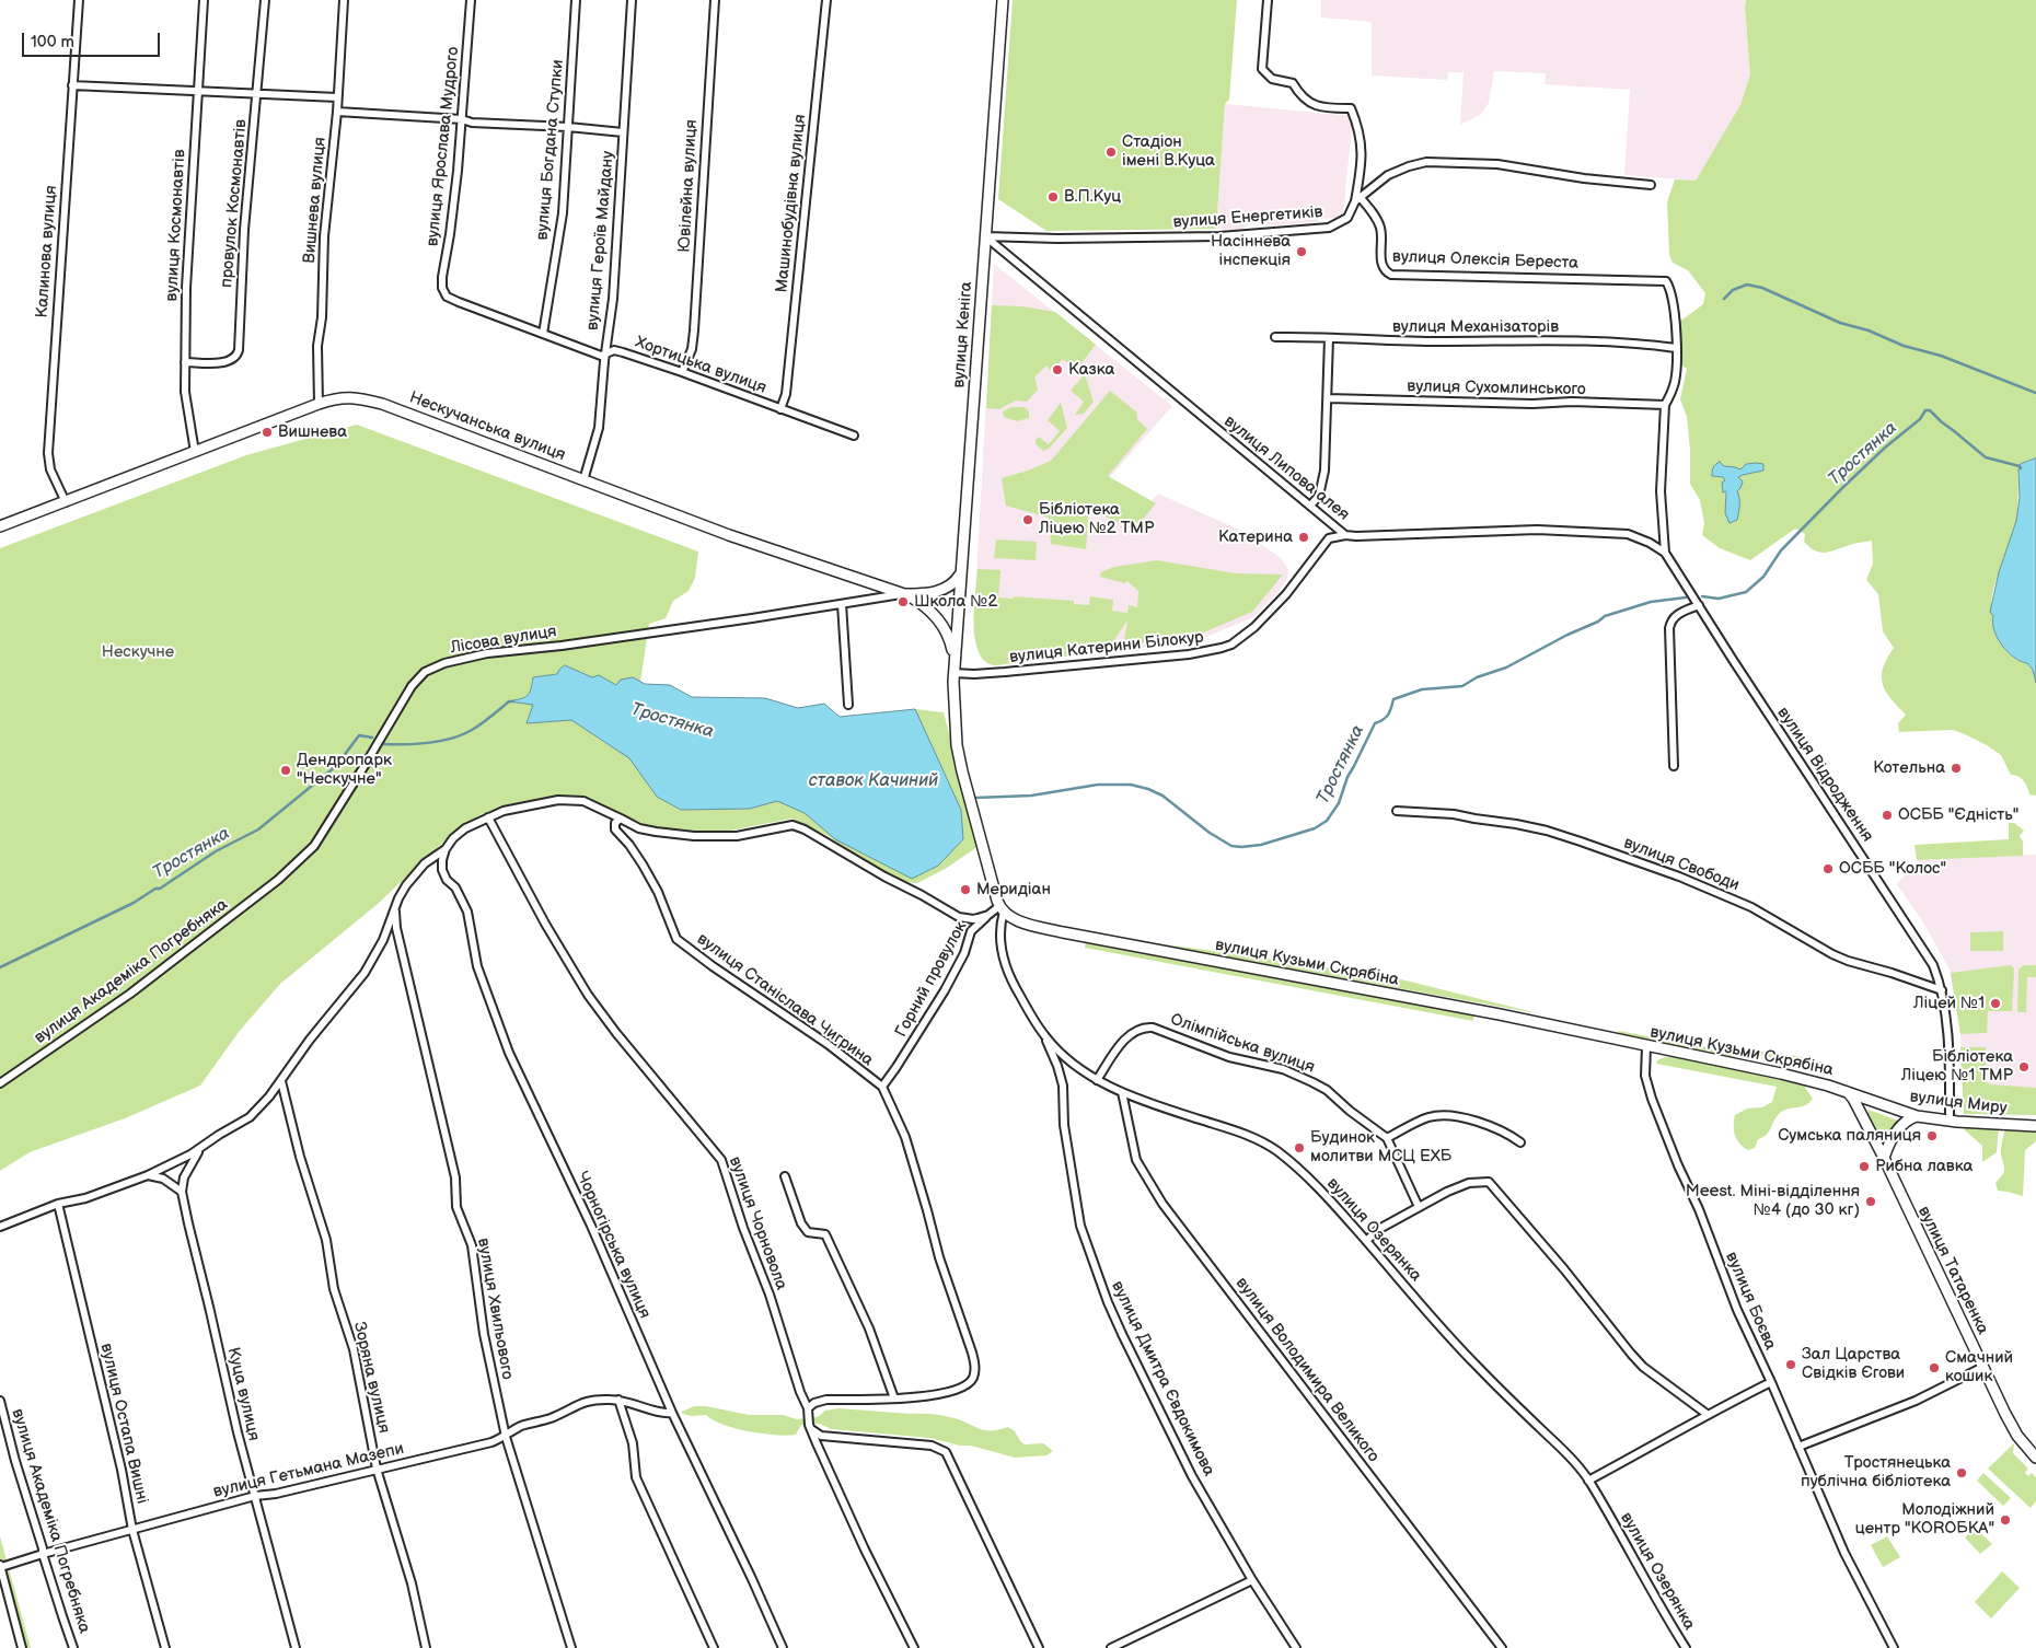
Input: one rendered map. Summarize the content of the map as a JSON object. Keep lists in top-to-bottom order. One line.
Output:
{"streets":{"main road":["вулиця Кеніга","Нескучанська вулиця","вулиця Кузьми Скрябіна","вулиця Миру","вулиця Татаренка"],"street":["вулиця Ярослава Мудрого","вулиця Богдана Ступки","Ювілейна вулиця","Вишнева вулиця","провулок Космонавтів","Машинобудівна вулиця","вулиця Енергетиків","вулиця Космонавтів","вулиця Героїв Майдану","Калинова вулиця","вулиця Олексія Береста","вулиця Механізаторів","Хортицька вулиця","вулиця Сухомлинського","вулиця Липова алея","Лісова вулиця","вулиця Катерини Білокур","вулиця Відродження","вулиця Свободи","вулиця Академіка Погребняка","Горний провулок","вулиця Станіслава Чигрина","Олімпійська вулиця","вулиця Чорновола","вулиця Озерянка","Чорногірська вулиця","вулиця Боєва","вулиця Хвильового","вулиця Володимира Великого","Зоряна вулиця","вулиця Дмитра Євдокимова","Куца вулиця","вулиця Остапа Вишні","вулиця Гетьмана Мазепи"]},"crossings":[["вулиця Ярослава Мудрого","Хортицька вулиця"],["вулиця Богдана Ступки","Хортицька вулиця"],["Ювілейна вулиця","Хортицька вулиця"],["Вишнева вулиця","Нескучанська вулиця"],["провулок Космонавтів","вулиця Космонавтів"],["Машинобудівна вулиця","Хортицька вулиця"],["вулиця Енергетиків","вулиця Олексія Береста"],["вулиця Енергетиків","вулиця Кеніга"],["вулиця Енергетиків","вулиця Липова алея"],["вулиця Космонавтів","Нескучанська вулиця"],["вулиця Героїв Майдану","Хортицька вулиця"],["вулиця Героїв Майдану","Нескучанська вулиця"],["Калинова вулиця","Нескучанська вулиця"],["вулиця Олексія Береста","вулиця Липова алея"],["вулиця Механізаторів","вулиця Липова алея"],["вулиця Кеніга","Нескучанська вулиця"],["вулиця Кеніга","вулиця Липова алея"],["вулиця Кеніга","вулиця Катерини Білокур"],["вулиця Сухомлинського","вулиця Липова алея"],["Нескучанська вулиця","Лісова вулиця"],["вулиця Липова алея","вулиця Катерини Білокур"],["вулиця Липова алея","вулиця Відродження"],["Лісова вулиця","вулиця Академіка Погребняка"],["вулиця Відродження","вулиця Свободи"],["вулиця Відродження","вулиця Миру"],["вулиця Кузьми Скрябіна","вулиця Миру"],["вулиця Кузьми Скрябіна","вулиця Озерянка"],["вулиця Кузьми Скрябіна","вулиця Татаренка"],["вулиця Кузьми Скрябіна","вулиця Боєва"],["вулиця Академіка Погребняка","вулиця Гетьмана Мазепи"],["Горний провулок","вулиця Станіслава Чигрина"],["вулиця Станіслава Чигрина","вулиця Чорновола"],["Олімпійська вулиця","вулиця Озерянка"],["вулиця Миру","вулиця Татаренка"],["вулиця Озерянка","вулиця Володимира Великого"],["вулиця Озерянка","вулиця Дмитра Євдокимова"],["Чорногірська вулиця","вулиця Гетьмана Мазепи"],["вулиця Хвильового","вулиця Гетьмана Мазепи"],["Зоряна вулиця","вулиця Гетьмана Мазепи"],["Куца вулиця","вулиця Гетьмана Мазепи"],["вулиця Остапа Вишні","вулиця Гетьмана Мазепи"]],"water":["Тростянка","ставок Качиний"],"parks":["Нескучне"],"places":["Стадіон імені В.Куца","В.П.Куц","Насіннева інспекція","Казка","Вишнева","Бібліотека Ліцею №2 ТМР","Катерина","Школа №2","Котельна","Дендропарк \"Нескучне\"","ОСББ \"Єдність\"","ОСББ \"Колос\"","Меридіан","Ліцей №1","Бібліотека Ліцею №1 ТМР","Сумська паляниця","Будинок молитви МСЦ ЕХБ","Рибна лавка","Meest. Міні-відділення №4 (до 30 кг)","Зал Царства Свідків Єгови","Смачний кошик","Тростянецька публічна бібліотека","Молодіжний центр \"КОRОБКА\""],"scale_bar":"100 m"}
